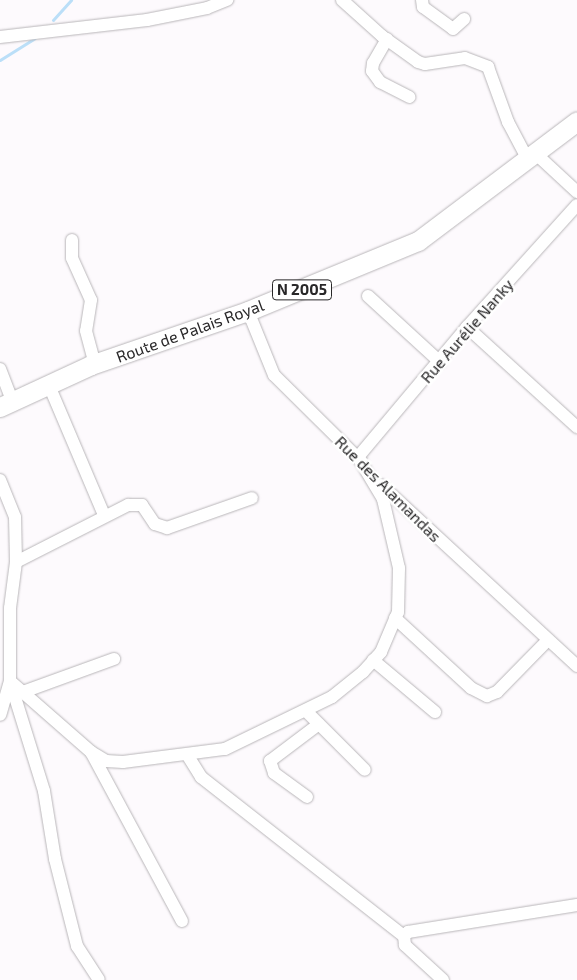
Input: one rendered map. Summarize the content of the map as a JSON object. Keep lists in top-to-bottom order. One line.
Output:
{"streets":{"main road":["N 2005","Route de Palais Royal"],"street":["Rue Aurélie Nanky","Rue des Alamandas"]},"crossings":[["Route de Palais Royal","Rue des Alamandas"],["Rue Aurélie Nanky","Rue des Alamandas"]]}
